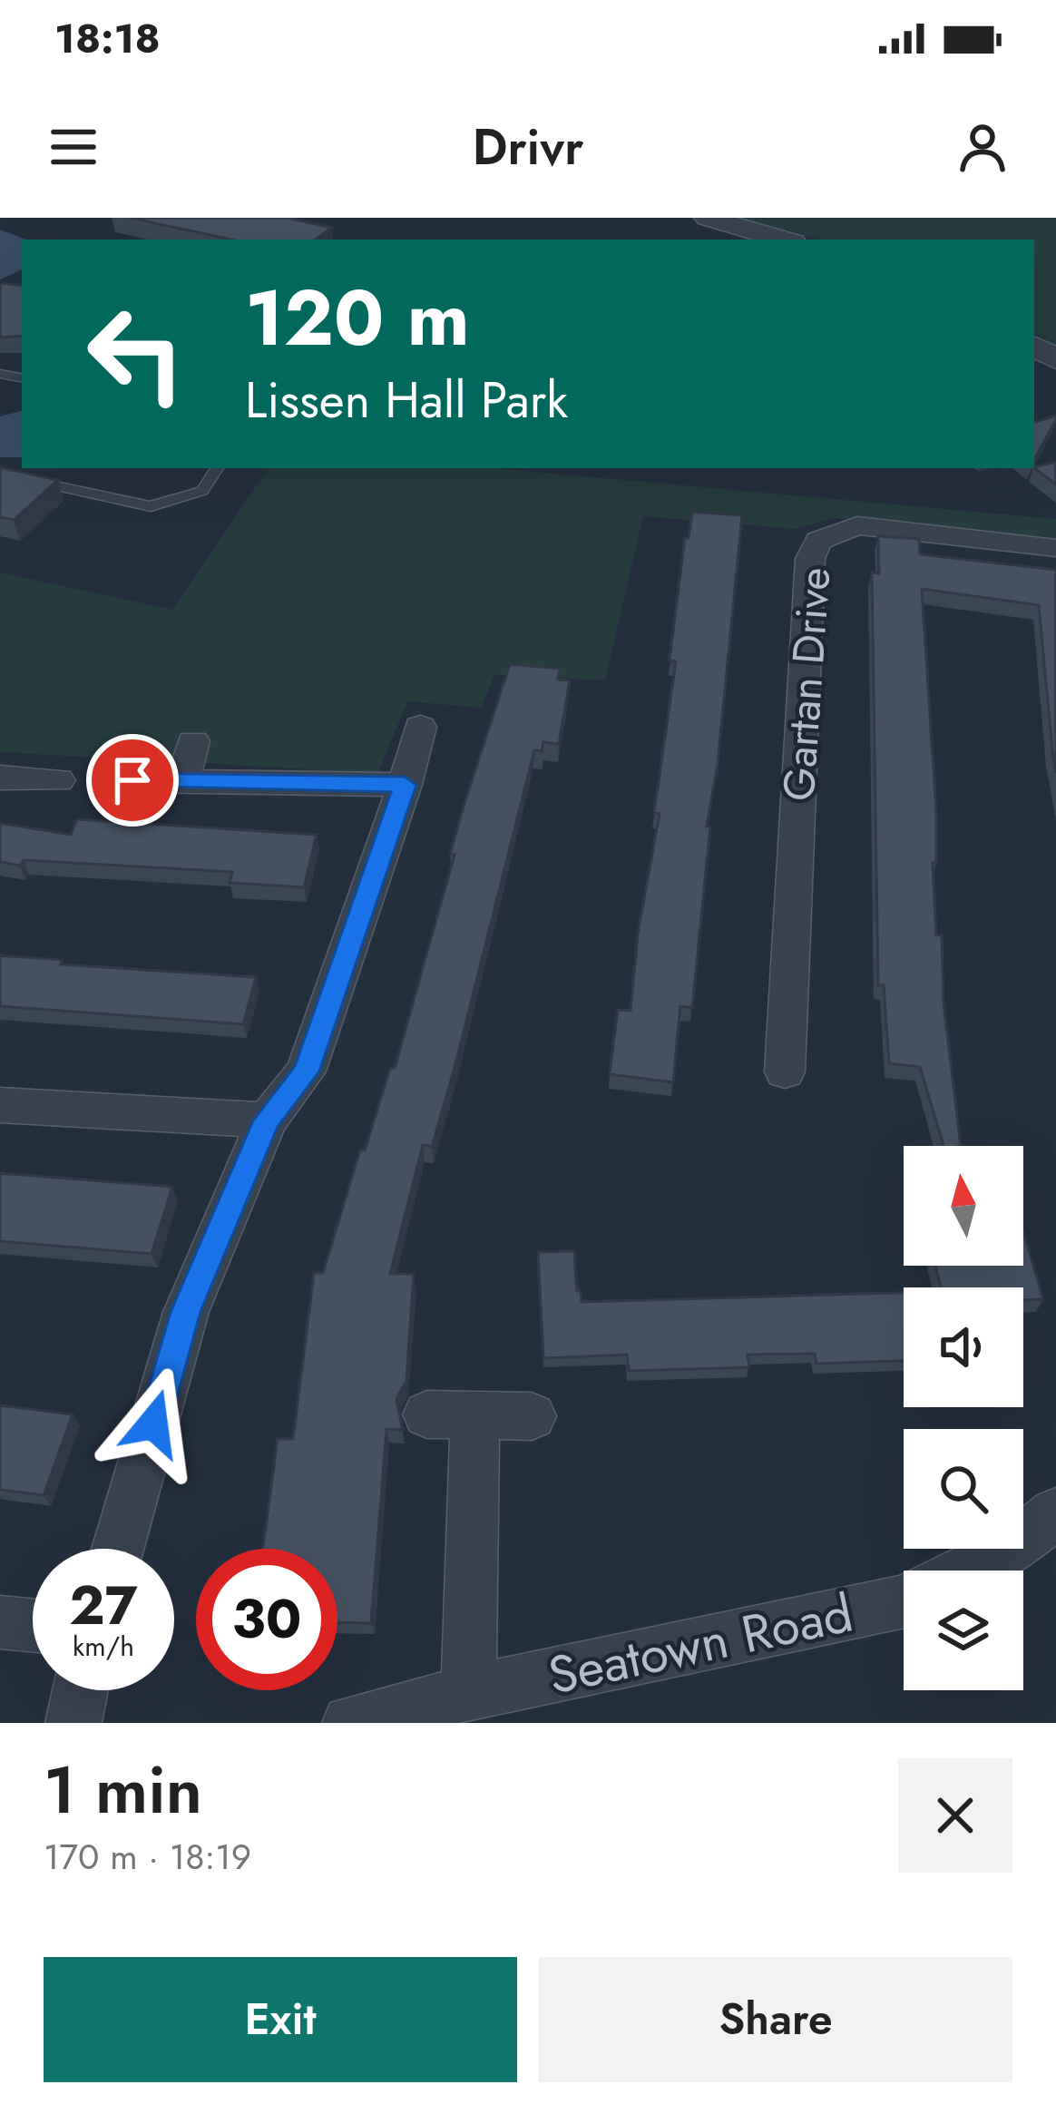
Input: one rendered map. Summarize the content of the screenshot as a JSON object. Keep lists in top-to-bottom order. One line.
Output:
{"streets":{"street":["Gartan Drive","Seatown Road"]},"north":"top","page":{"status":"18:18","header":"Drivr","turn":["120 m","Lissen Hall Park"],"speed":"27 km/h","limit":"30","heading":["1 min","170 m · 18:19"],"buttons":["Exit","Share"]}}
